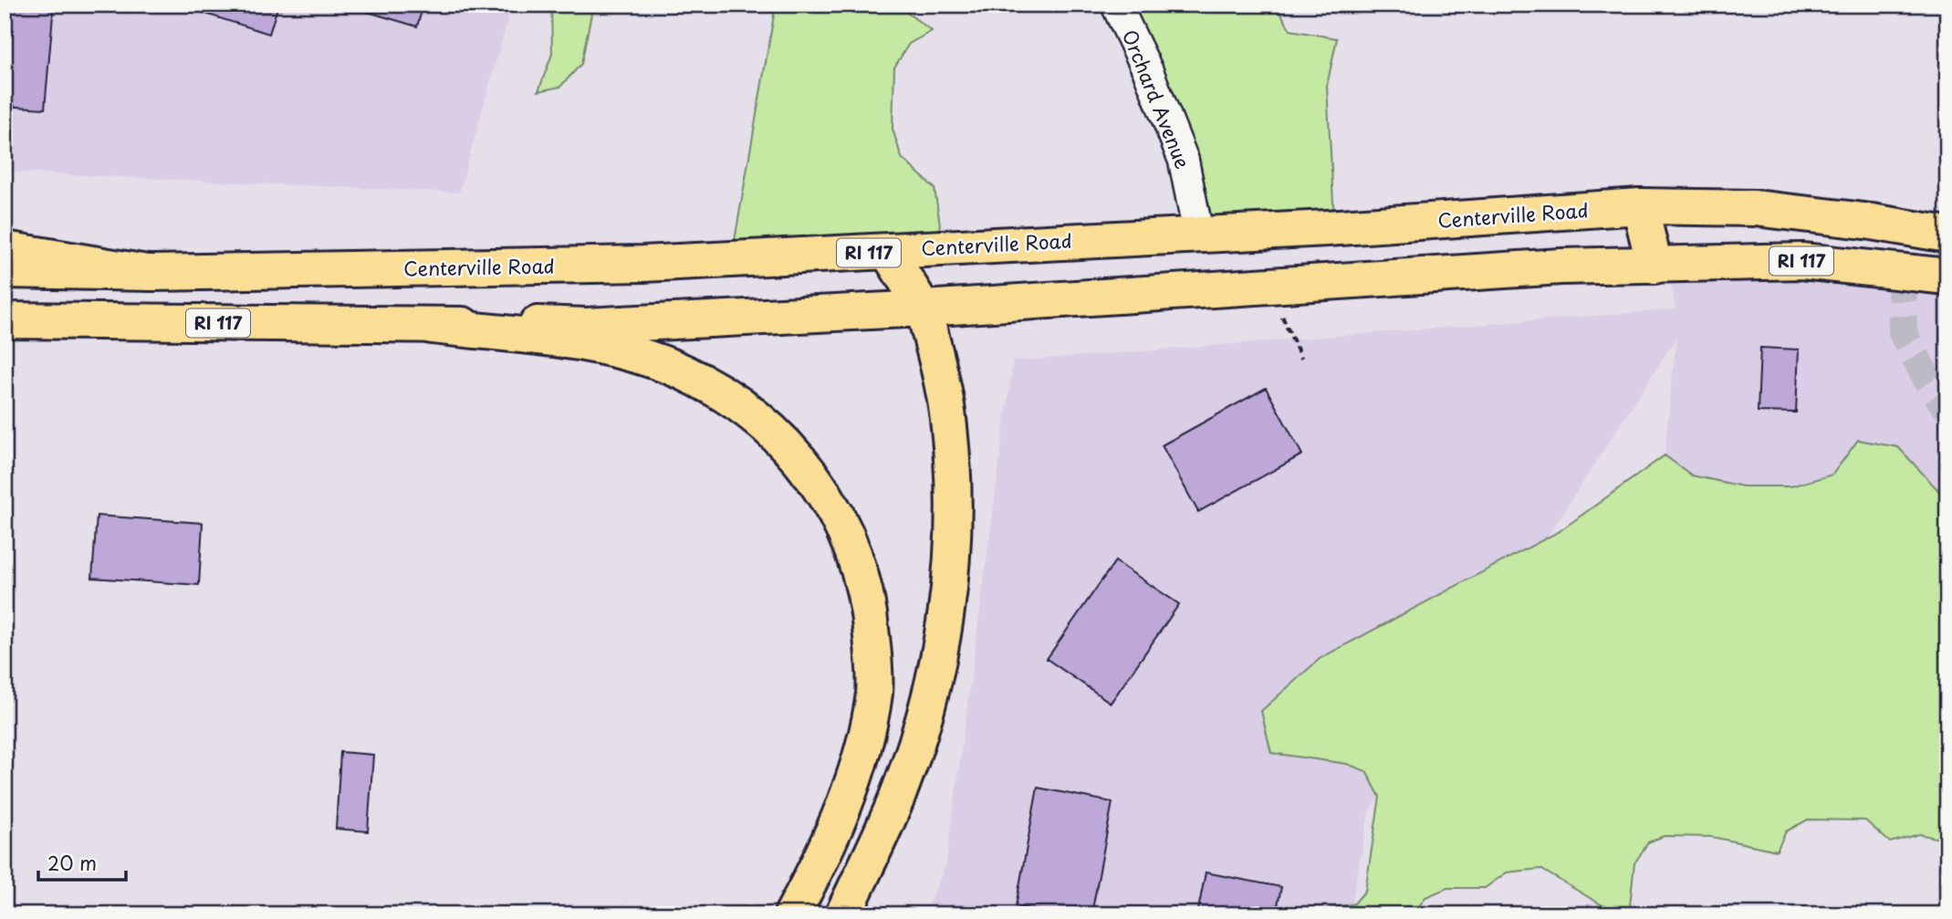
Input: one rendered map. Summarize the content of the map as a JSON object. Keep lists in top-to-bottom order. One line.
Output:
{"streets":{"main road":["Centerville Road","RI 117"],"street":["Orchard Avenue"]},"crossings":[["Orchard Avenue","Centerville Road"]],"scale_bar":"20 m"}
